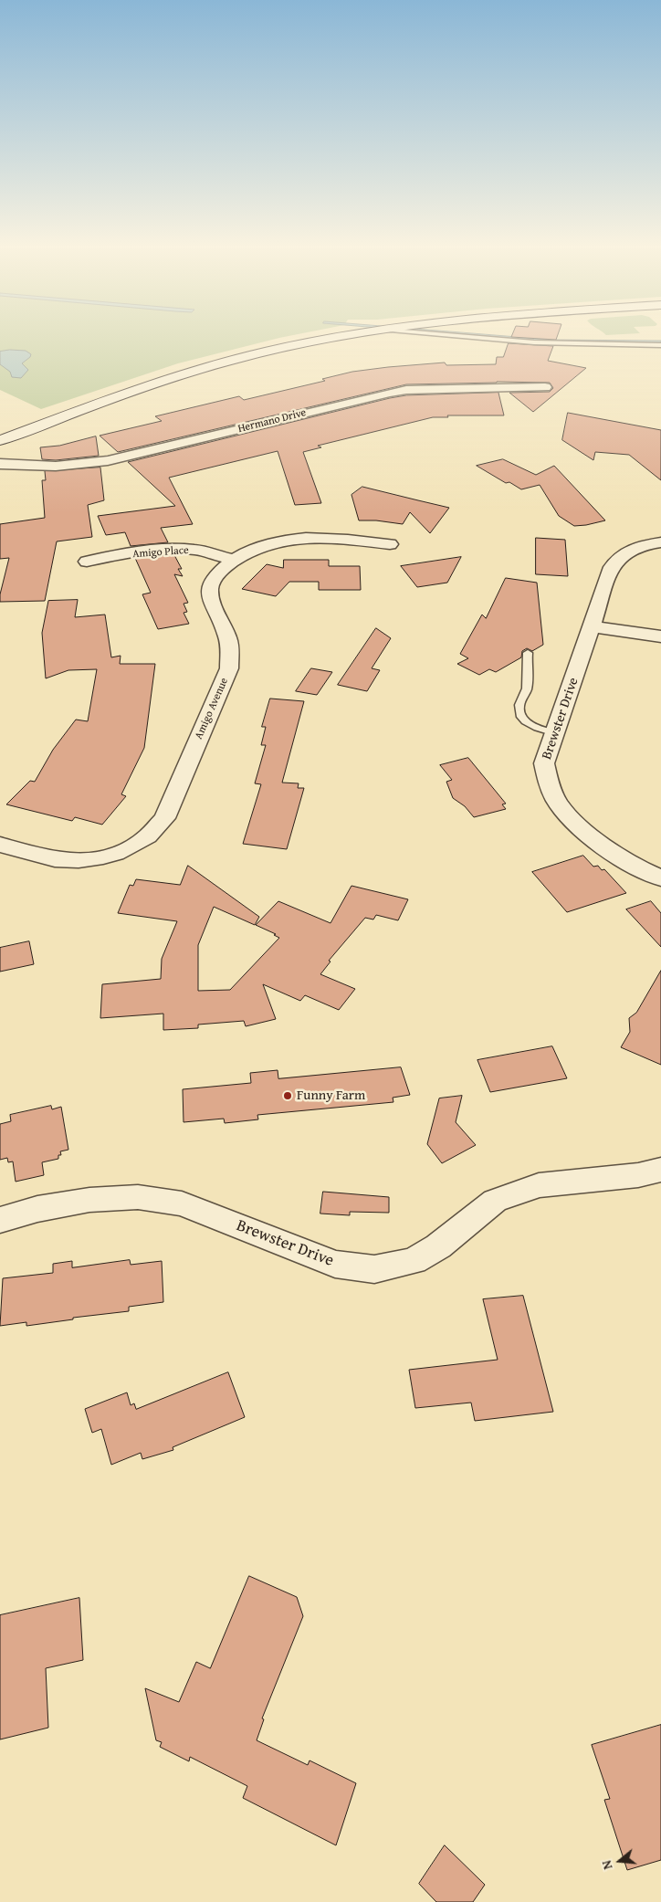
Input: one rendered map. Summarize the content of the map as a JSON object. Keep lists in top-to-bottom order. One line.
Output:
{"streets":{"street":["Hermano Drive","Amigo Place","Amigo Avenue","Brewster Drive"]},"crossings":[["Amigo Place","Amigo Avenue"]],"places":["Funny Farm"],"north":"left"}
